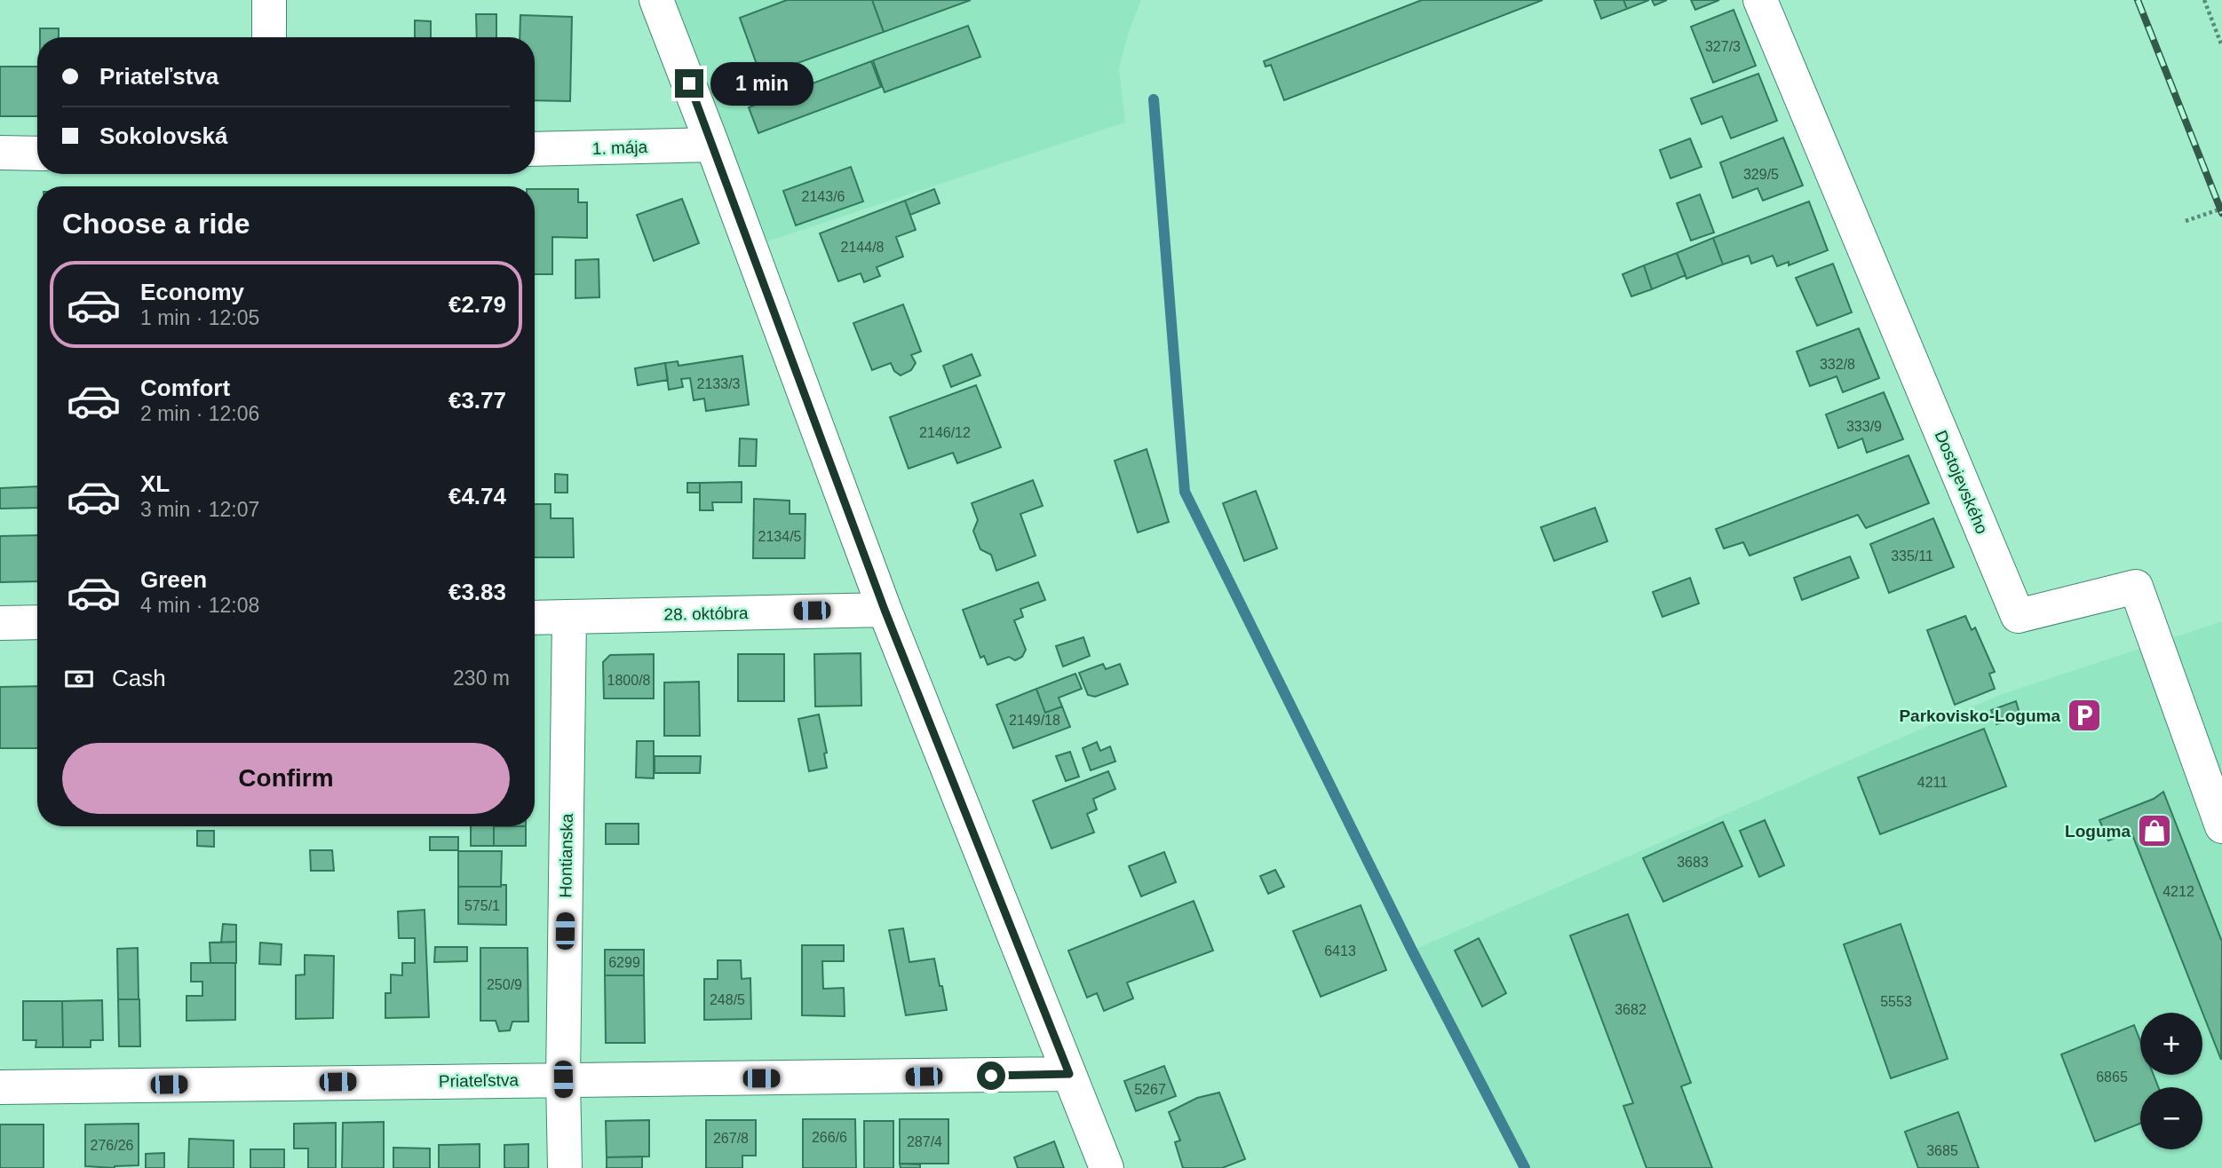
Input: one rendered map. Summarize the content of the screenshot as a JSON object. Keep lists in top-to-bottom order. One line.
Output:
{"streets":{"street":["1. mája","Dostojevského","28. októbra","Hontianska","Priateľstva"]},"crossings":[["28. októbra","Hontianska"],["Hontianska","Priateľstva"]],"places":{"parking":["Parkovisko-Loguma"],"shop":["Loguma"]},"house_numbers":["327/3","329/5","2143/6","2144/8","332/8","2133/3","333/9","2146/12","2134/5","335/11","1800/8","2149/18","4211","3683","4212","575/1","6413","6299","250/9","248/5","5553","3682","6865","5267","266/6","267/8","287/4","276/26","3685"],"page":{"banner":["Priateľstva","Sokolovská"],"bubble":"1 min","heading":"Choose a ride","list":[{"name":"Economy","note":"1 min · 12:05","value":"€2.79"},{"name":"Comfort","note":"2 min · 12:06","value":"€3.77"},{"name":"XL","note":"3 min · 12:07","value":"€4.74"},{"name":"Green","note":"4 min · 12:08","value":"€3.83"}],"pay":["Cash","230 m"],"buttons":"Confirm","map_buttons":["+","−"]}}
